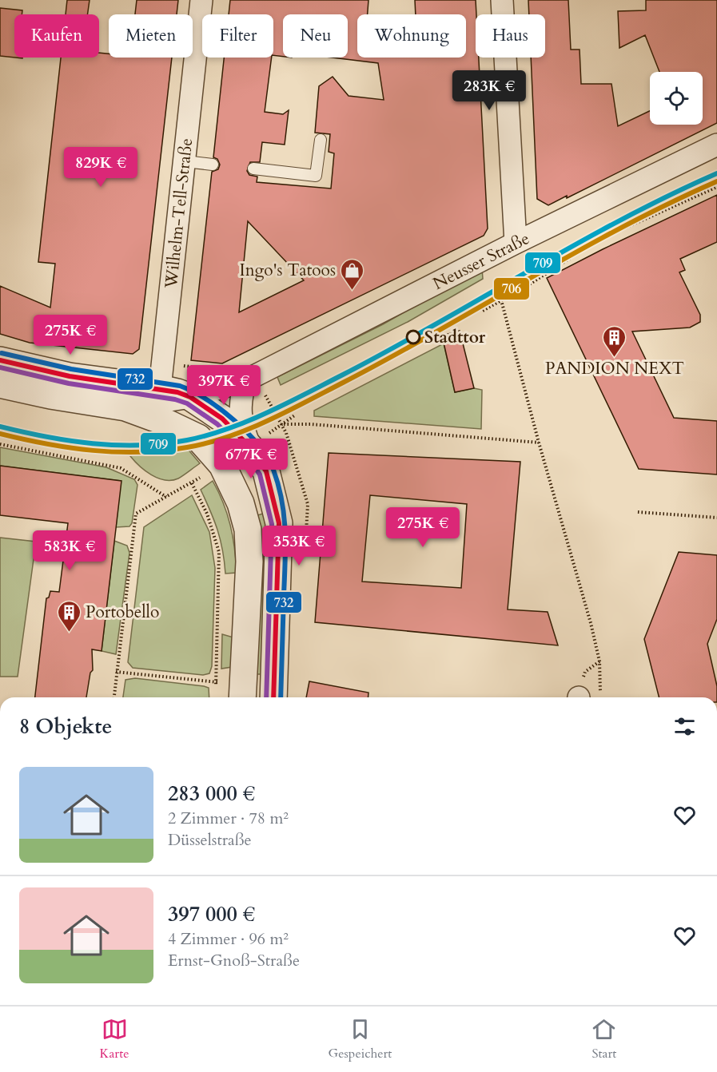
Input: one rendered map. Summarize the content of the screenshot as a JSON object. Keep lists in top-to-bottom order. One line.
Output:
{"streets":{"street":["Wilhelm-Tell-Straße","Neusser Straße"]},"places":{"shop":["Ingo's Tatoos"],"other":["Stadttor"],"building":["PANDION NEXT","Portobello"]},"lines":["transit line 709","transit line 706","transit line 732"],"page":{"chip":["Kaufen","Mieten","Filter","Neu","Wohnung","Haus"],"price":["283K €","829K €","275K €","397K €","677K €","275K €","353K €","583K €"],"heading":"8 Objekte","list":[{"name":"283 000 €","note":"2 Zimmer · 78 m² · Düsselstraße"},{"name":"397 000 €","note":"4 Zimmer · 96 m² · Ernst-Gnoß-Straße"}],"tabs":["Karte","Gespeichert","Start"]}}
